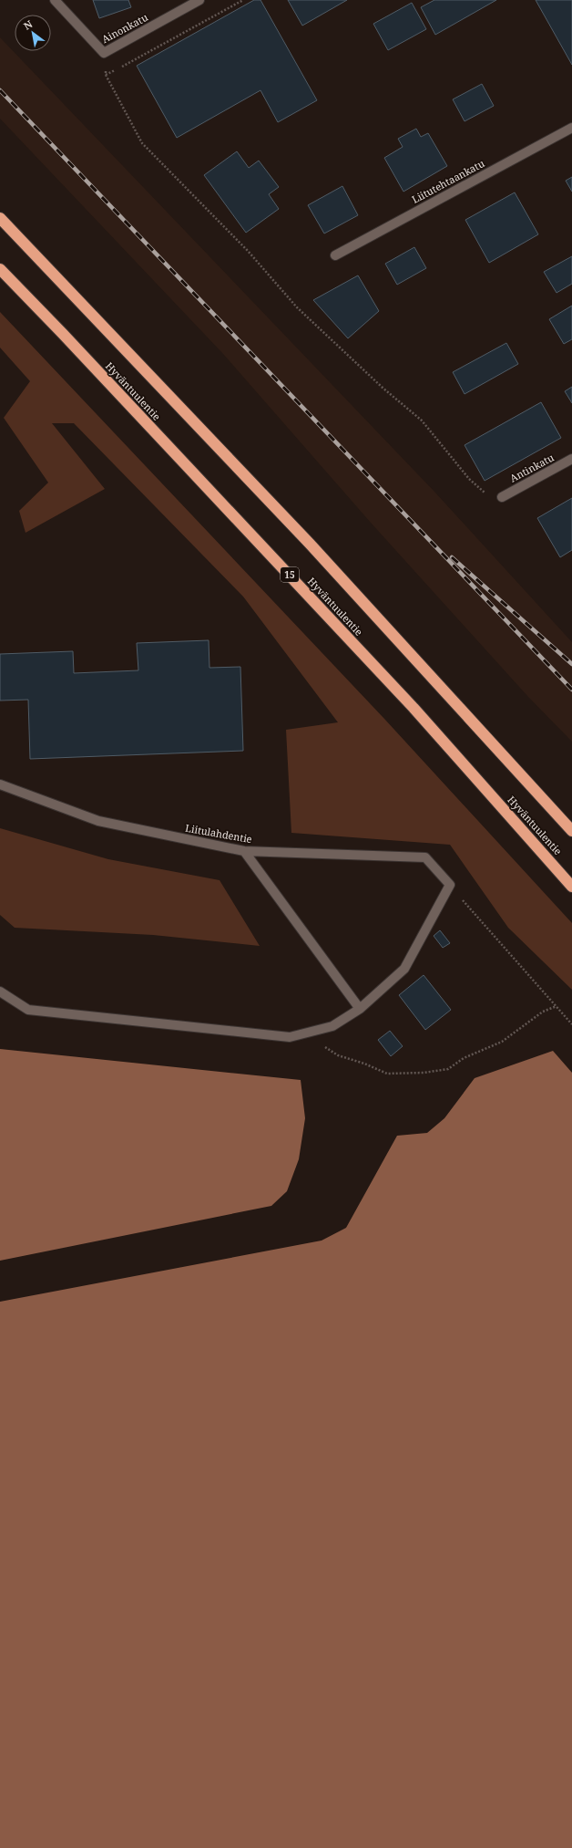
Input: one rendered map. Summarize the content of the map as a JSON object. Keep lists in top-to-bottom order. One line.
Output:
{"streets":{"highway":["Hyväntuulentie","15"],"street":["Ainonkatu","Liitutehtaankatu","Antinkatu","Liitulahdentie"]},"north":"top left"}
